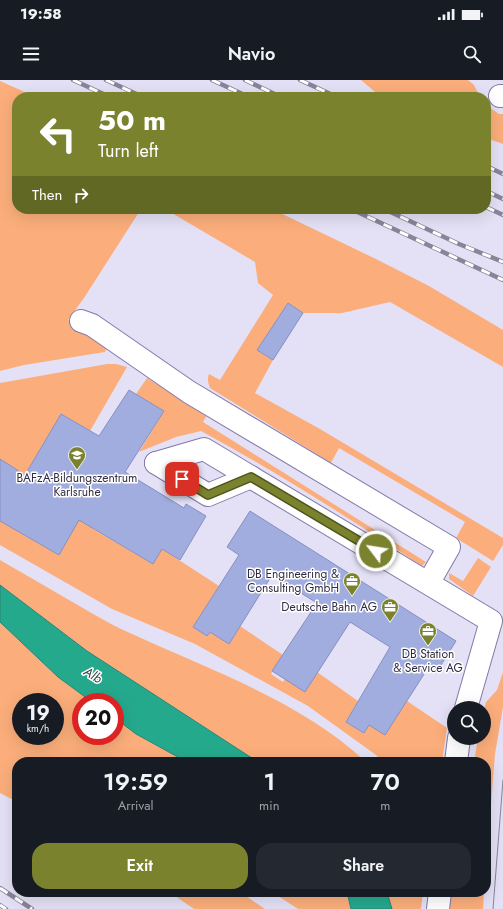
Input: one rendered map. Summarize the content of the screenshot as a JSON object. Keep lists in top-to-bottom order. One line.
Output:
{"water":["Alb"],"places":{"school or university":["BAFzA-Bildungszentrum Karlsruhe"],"office":["DB Engineering & Consulting GmbH","Deutsche Bahn AG","DB Station & Service AG"]},"page":{"status":"19:58","header":"Navio","turn":["50 m","Turn left"],"then":"Then","speed":"19 km/h","limit":"20","eta":["19:59","Arrival","1","min","70","m"],"buttons":["Exit","Share"]}}
